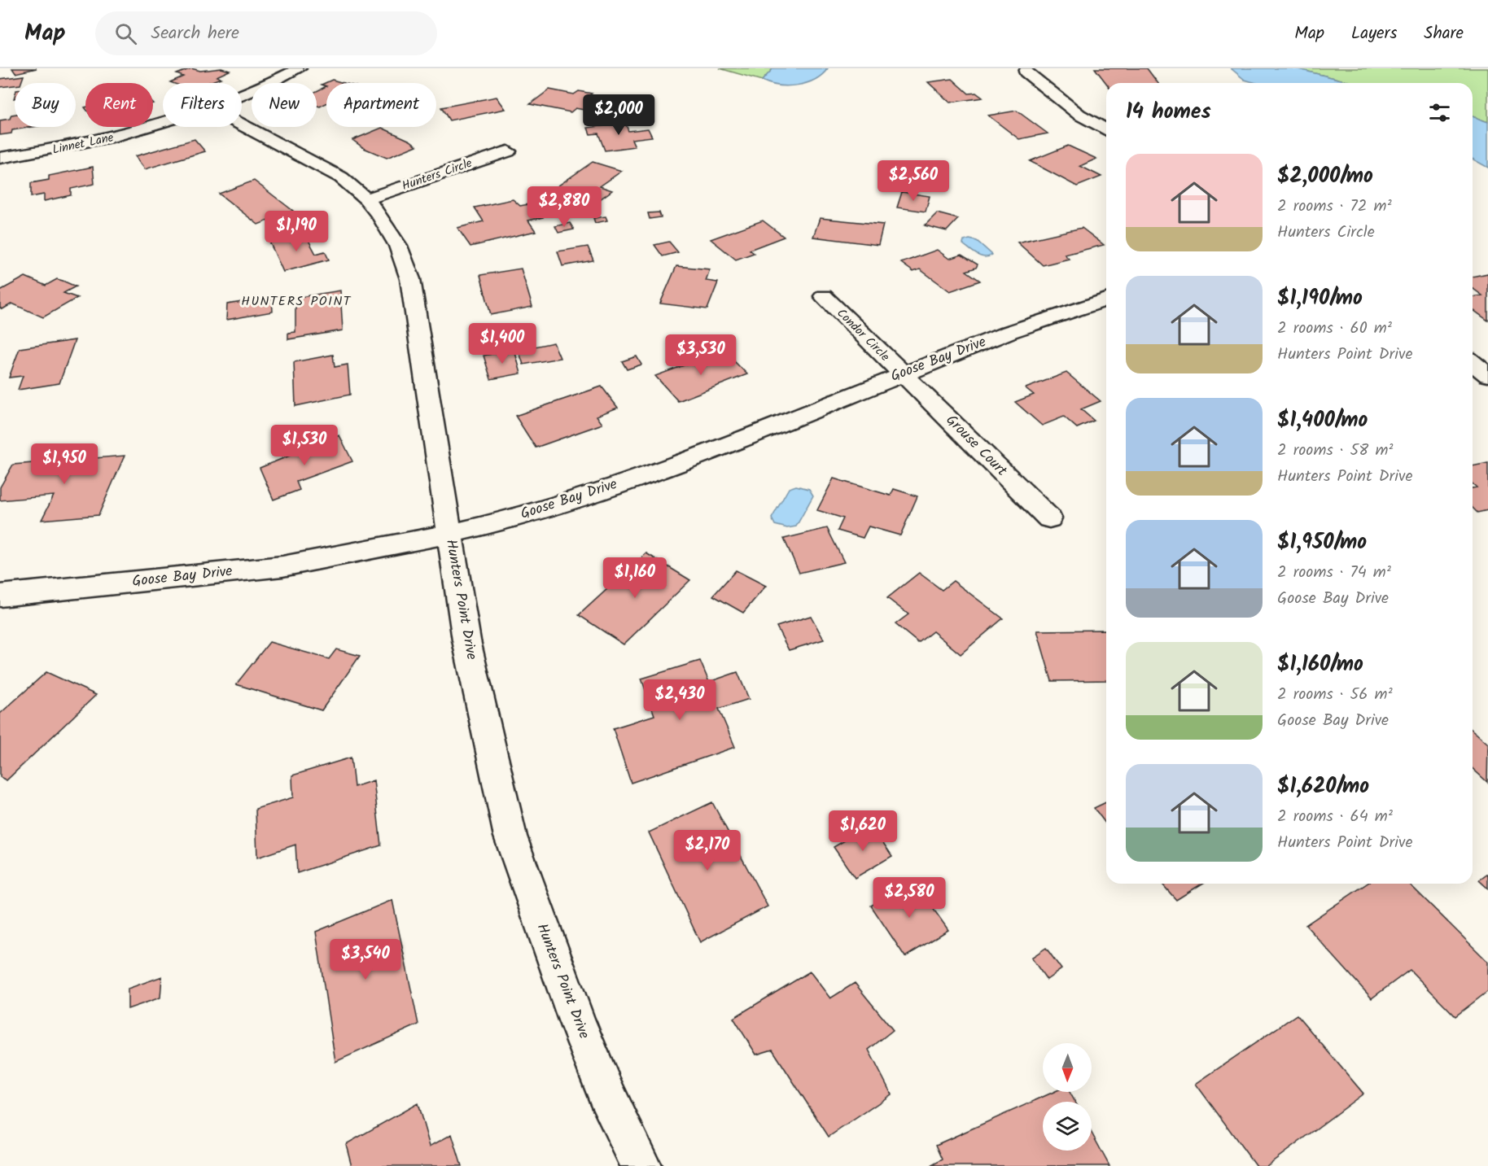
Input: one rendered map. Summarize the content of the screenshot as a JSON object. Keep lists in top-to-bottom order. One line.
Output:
{"streets":{"street":["Linnet Lane","Hunters Circle","Condor Circle","Goose Bay Drive","Grouse Court","Hunters Point Drive"]},"crossings":[["Hunters Circle","Hunters Point Drive"],["Condor Circle","Goose Bay Drive"],["Condor Circle","Grouse Court"],["Goose Bay Drive","Grouse Court"],["Goose Bay Drive","Hunters Point Drive"]],"districts":["HUNTERS POINT"],"north":"bottom","page":{"header":"Map","search":"Search here","nav":["Map","Layers","Share"],"chip":["Buy","Rent","Filters","New","Apartment"],"heading":"14 homes","price":["$2,000","$2,560","$2,880","$1,190","$1,400","$3,530","$1,530","$1,950","$1,160","$2,430","$1,620","$2,170","$2,580","$3,540"],"list":[{"name":"$2,000/mo","note":"2 rooms · 72 m² · Hunters Circle"},{"name":"$1,190/mo","note":"2 rooms · 60 m² · Hunters Point Drive"},{"name":"$1,400/mo","note":"2 rooms · 58 m² · Hunters Point Drive"},{"name":"$1,950/mo","note":"2 rooms · 74 m² · Goose Bay Drive"},{"name":"$1,160/mo","note":"2 rooms · 56 m² · Goose Bay Drive"},{"name":"$1,620/mo","note":"2 rooms · 64 m² · Hunters Point Drive"}]}}
